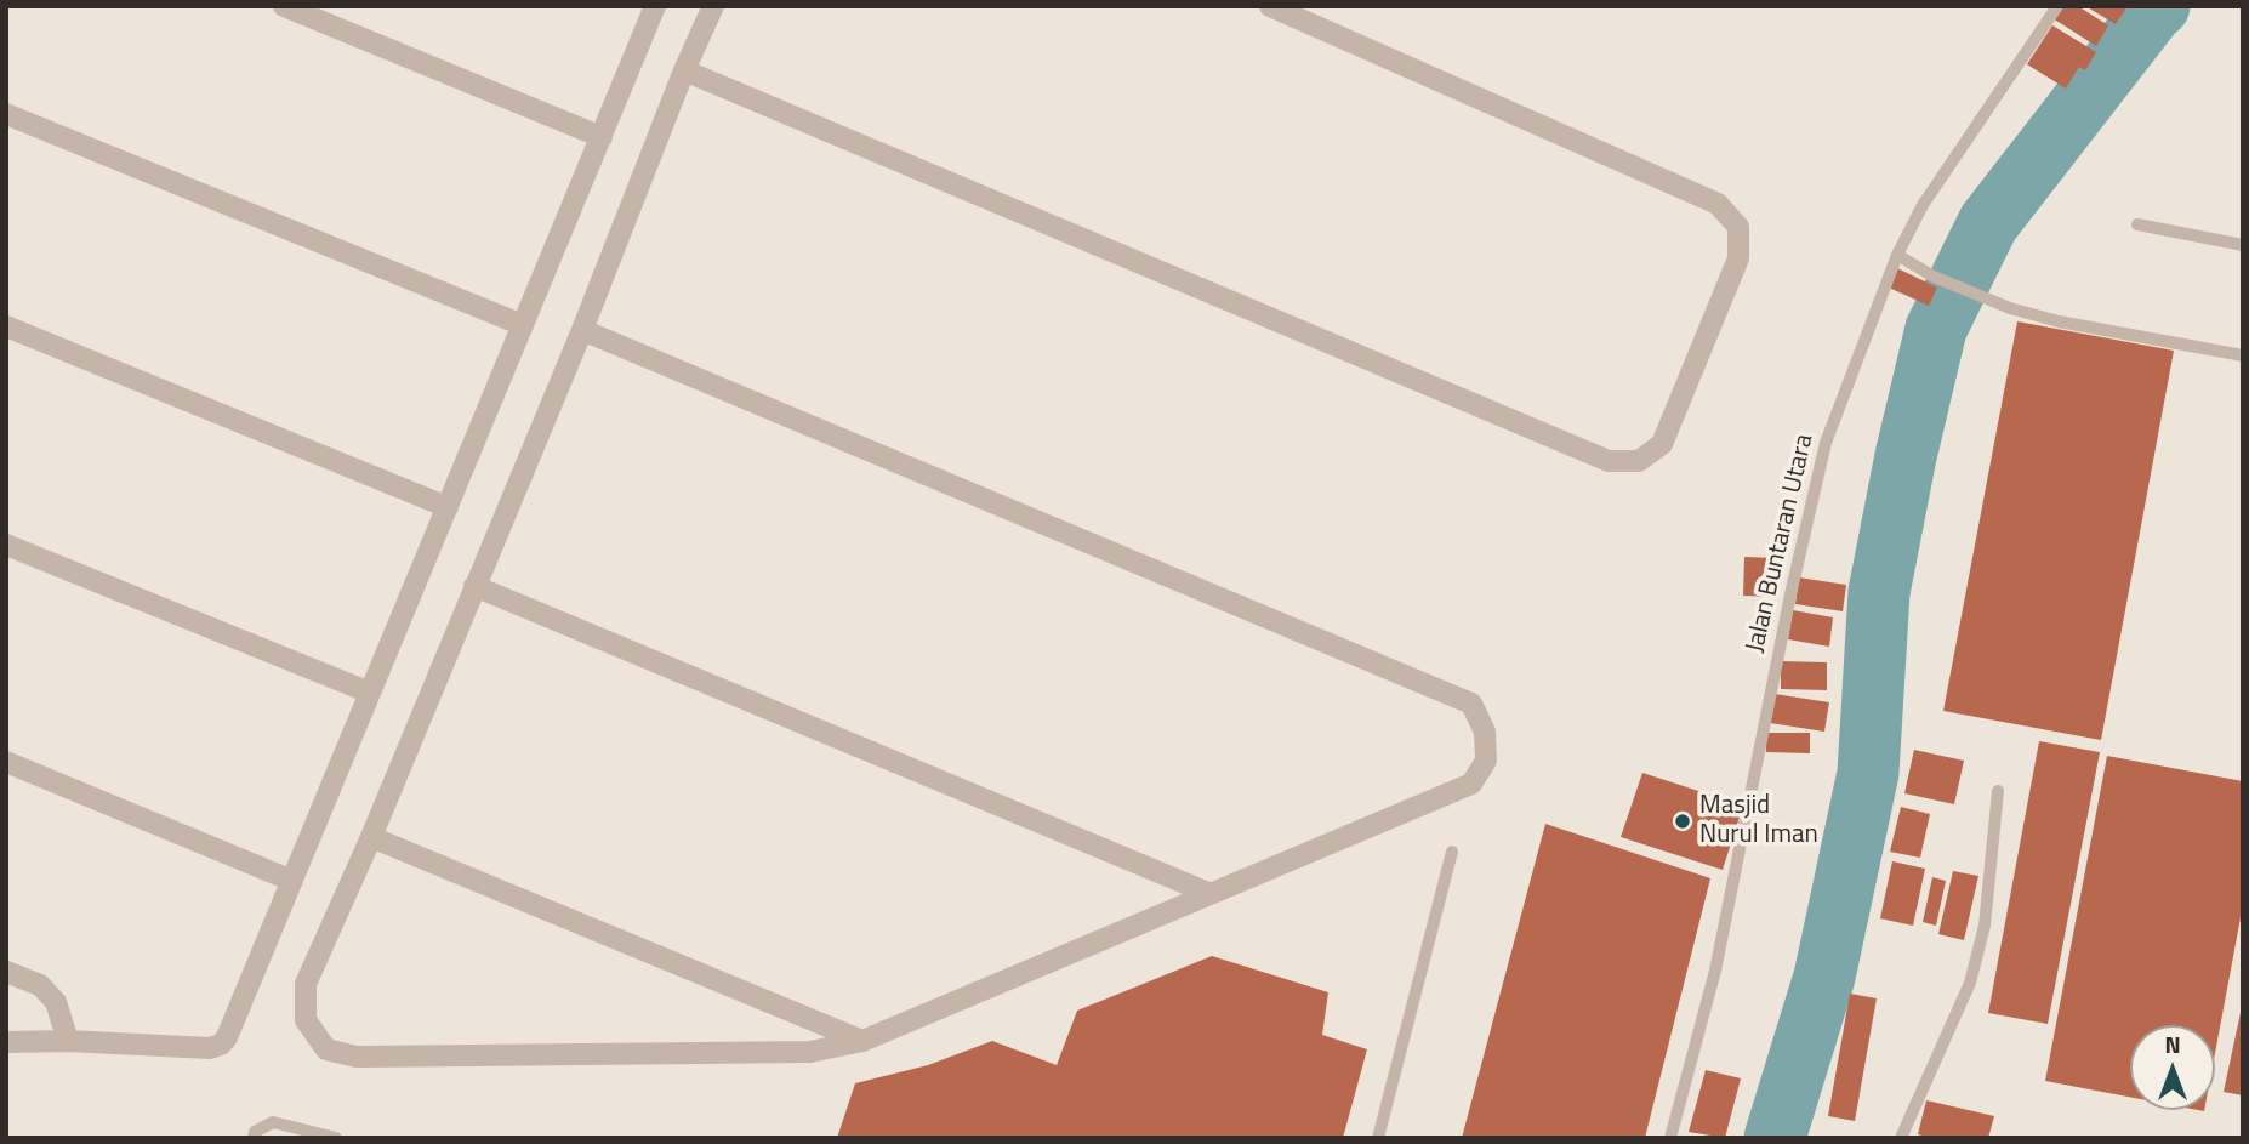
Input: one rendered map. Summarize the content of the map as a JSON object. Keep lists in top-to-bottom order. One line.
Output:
{"streets":{"lane":["Jalan Buntaran Utara"]},"places":["Masjid Nurul Iman"],"north":"top"}
